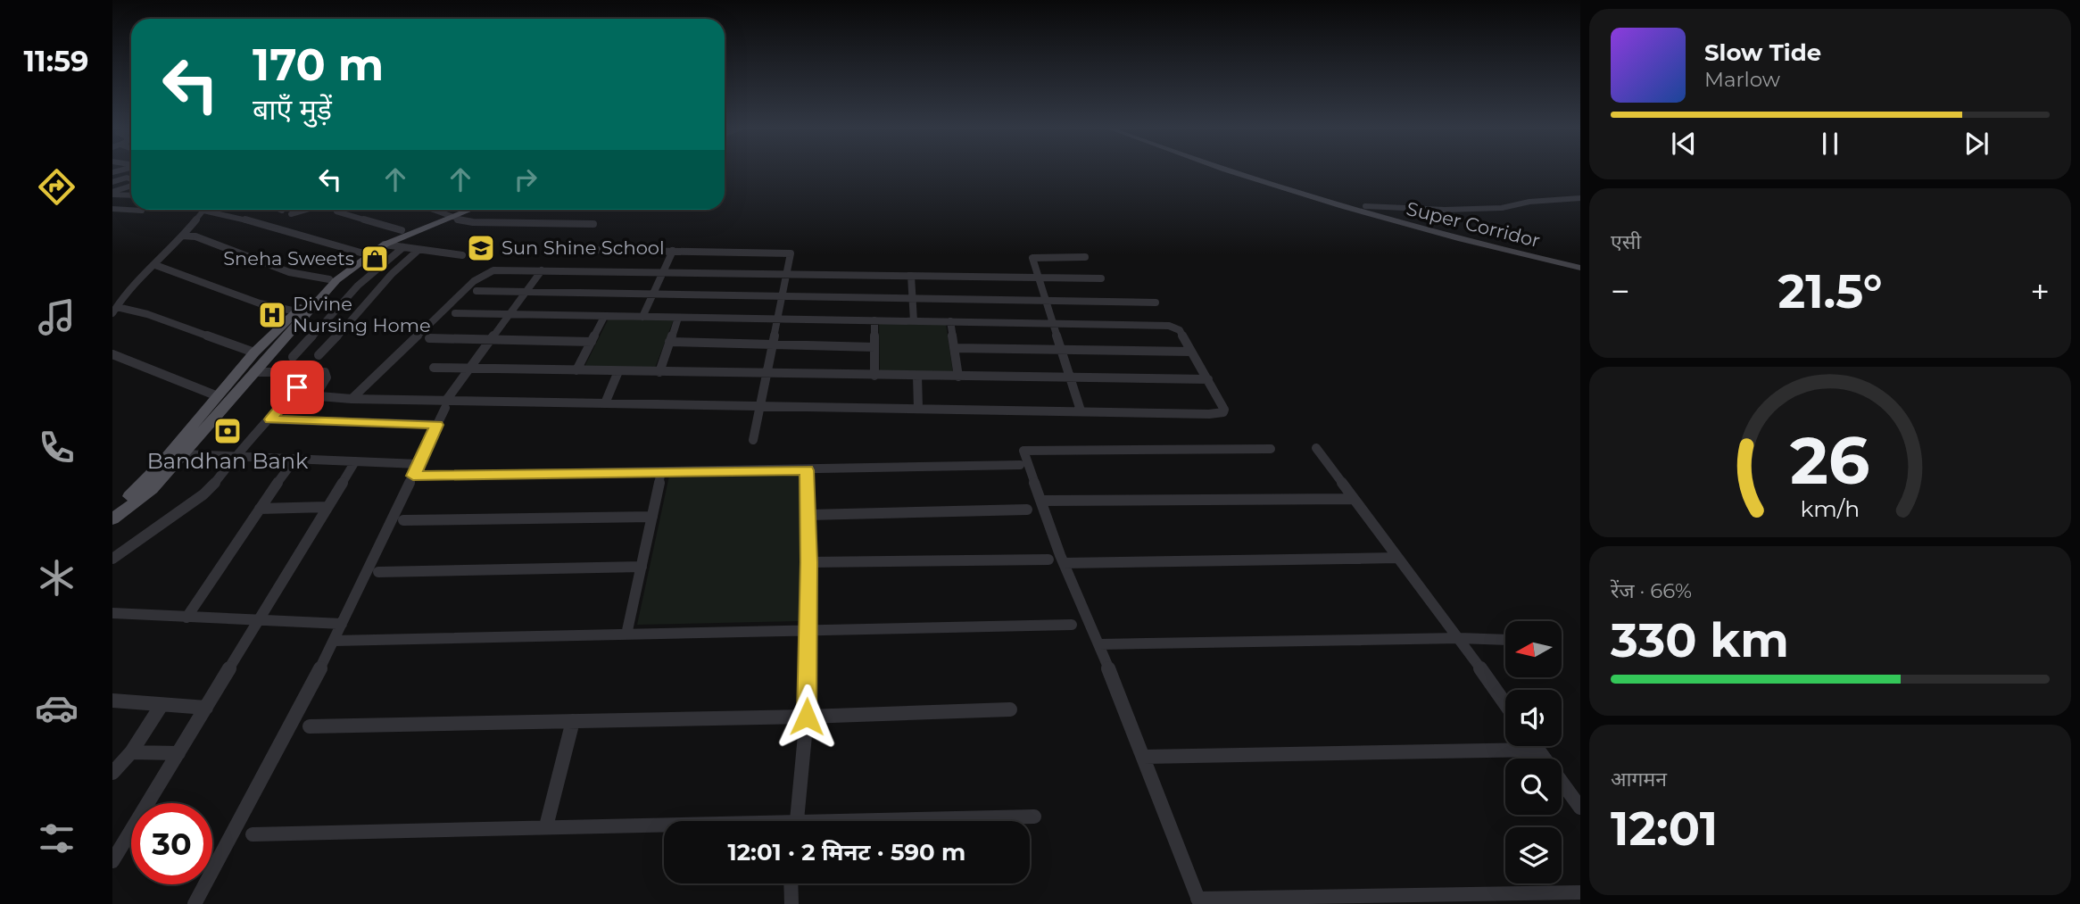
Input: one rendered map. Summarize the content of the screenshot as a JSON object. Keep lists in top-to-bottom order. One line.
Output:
{"streets":{"main road":["Super Corridor"]},"places":{"school or university":["Sun Shine School"],"shop":["Sneha Sweets"],"hospital":["Divine Nursing Home"],"bank":["Bandhan Bank"]},"north":"left","page":{"tabs":"11:59","turn":["170 m","बाएँ मुड़ें"],"song":["Slow Tide","Marlow"],"tile":["एसी",["रेंज · 66%","330 km"],["आगमन","12:01"]],"heat":["−","21.5°","+"],"limit":"30","trip":"12:01 · 2 मिनट · 590 m","gauge":["26","km/h"]}}
